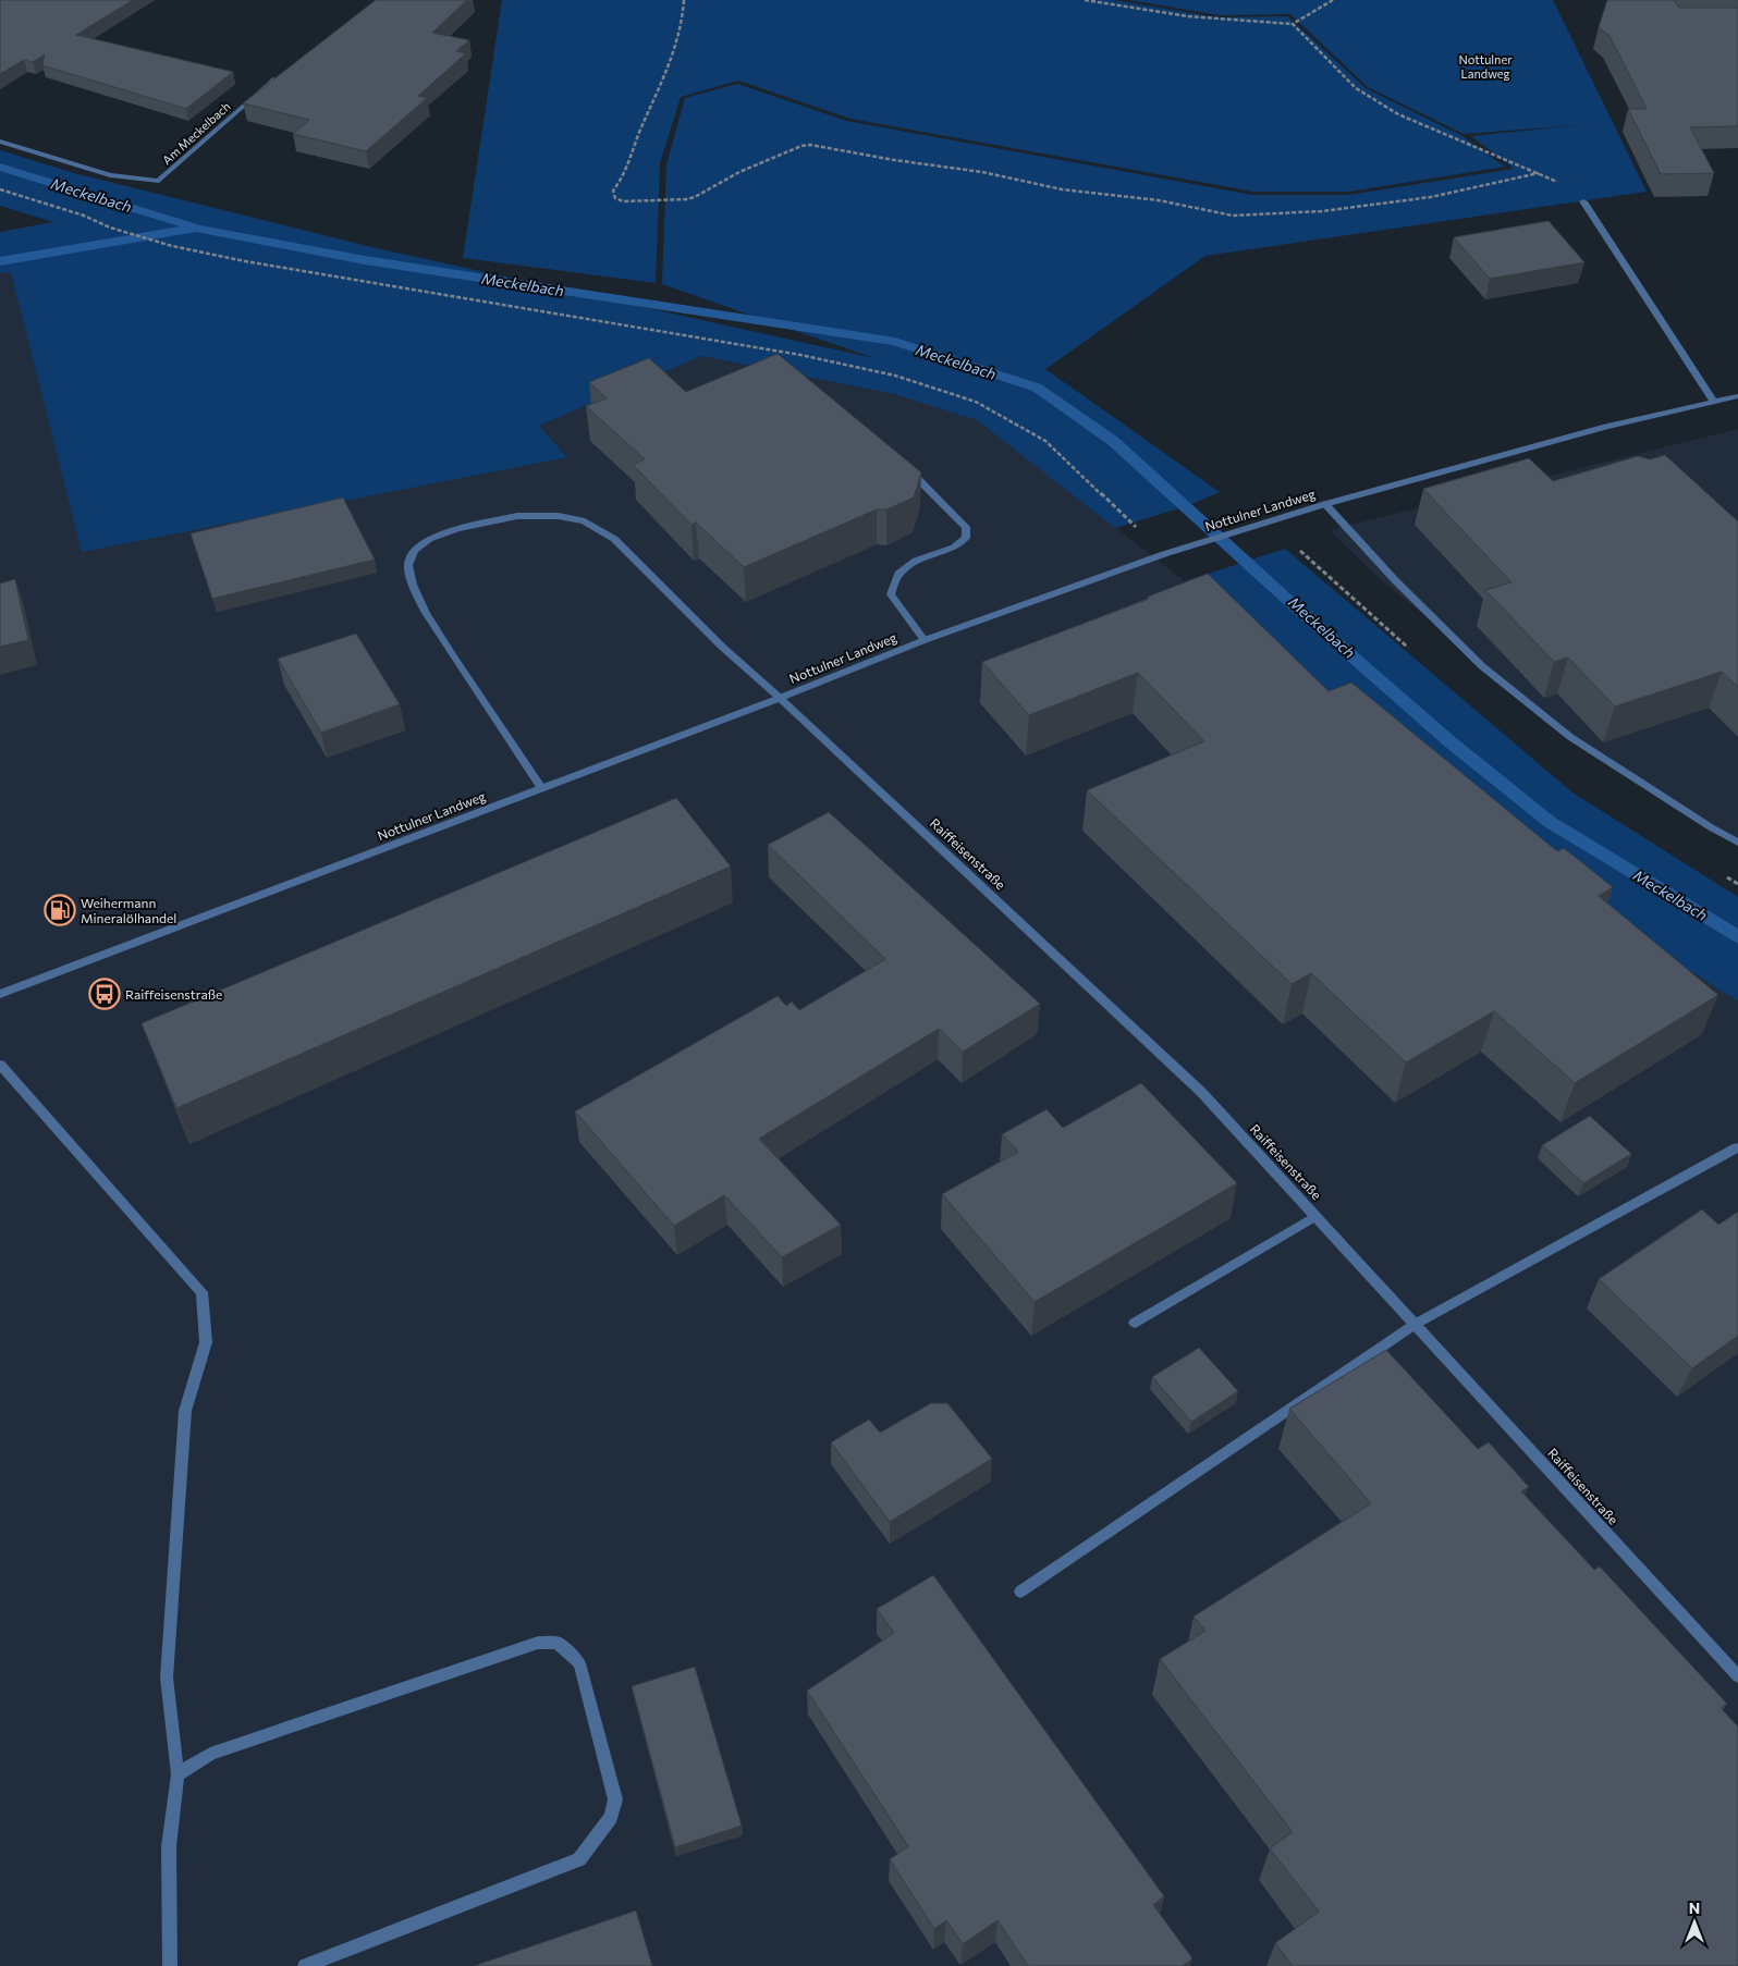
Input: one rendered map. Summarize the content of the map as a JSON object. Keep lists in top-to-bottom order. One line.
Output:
{"streets":{"street":["Am Meckelbach","Nottulner Landweg","Raiffeisenstraße"]},"crossings":[["Nottulner Landweg","Raiffeisenstraße"]],"water":["Meckelbach"],"parks":["Nottulner Landweg"],"places":{"fuel station":["Weihermann Mineralölhandel"],"bus stop":["Raiffeisenstraße"]},"north":"top"}
